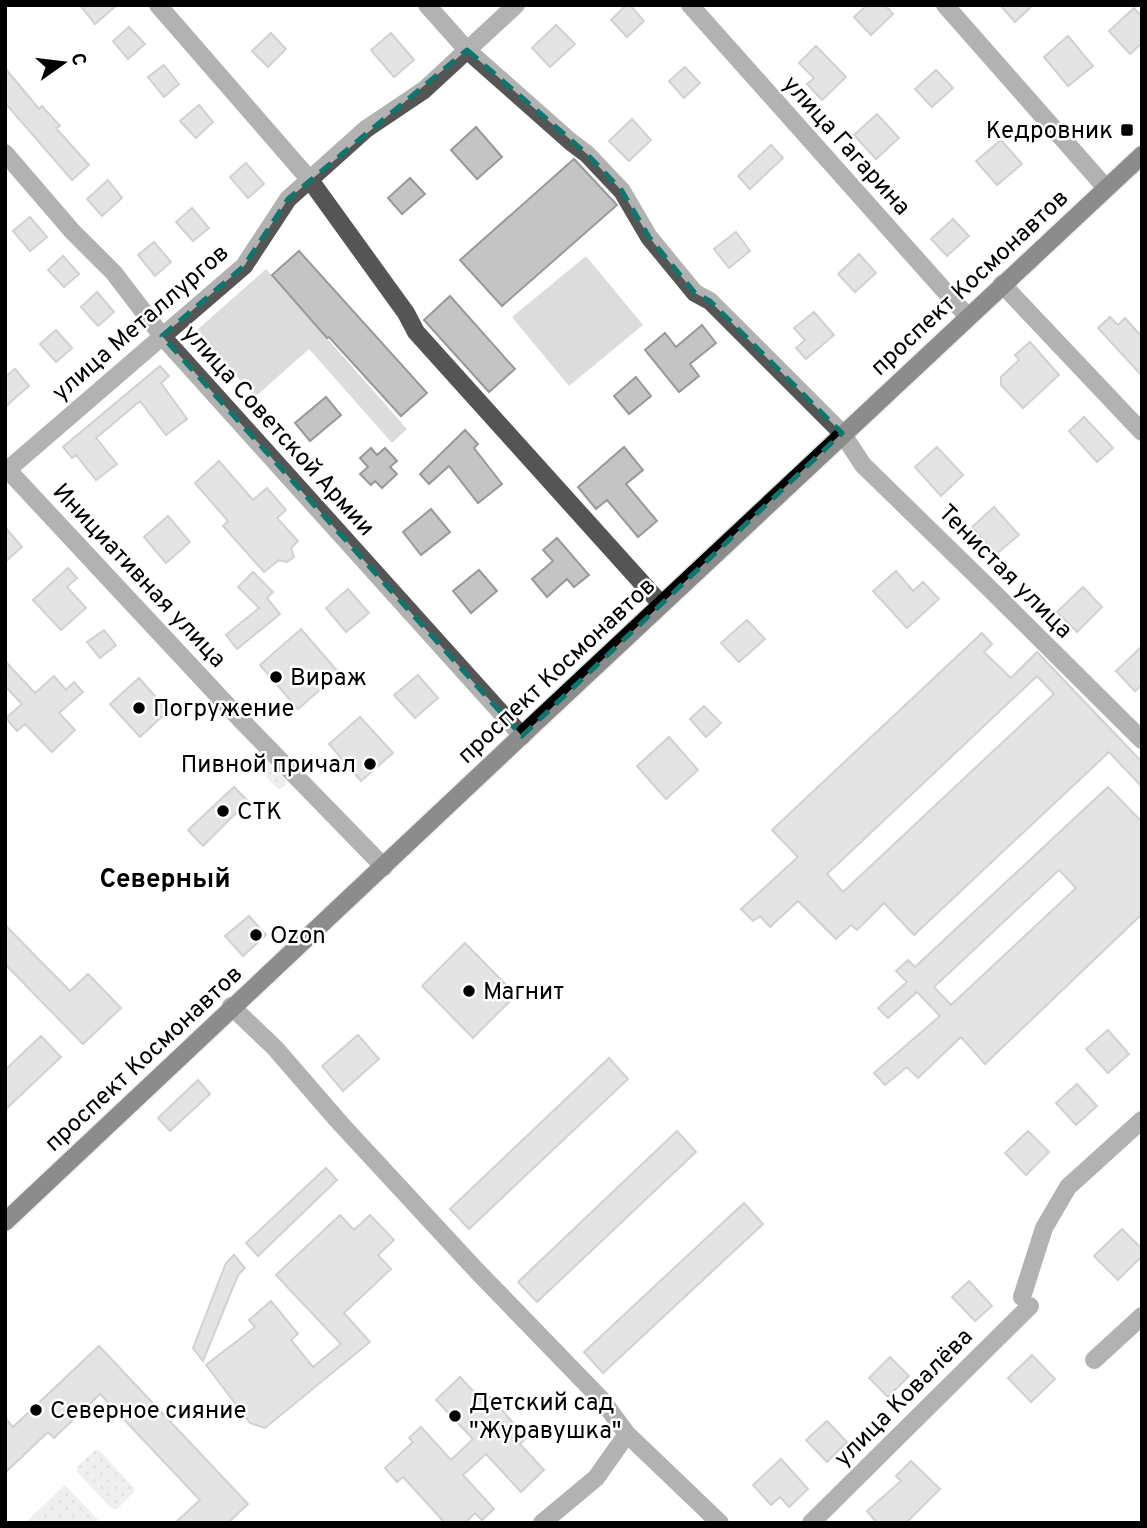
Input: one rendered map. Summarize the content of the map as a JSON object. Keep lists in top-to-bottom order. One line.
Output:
{"streets":{"main road":["проспект Космонавтов"],"street":["улица Гагарина","улица Металлургов","улица Советской Армии","Тенистая улица","Инициативная улица","улица Ковалёва"]},"crossings":[["улица Гагарина","проспект Космонавтов"],["проспект Космонавтов","улица Советской Армии"],["проспект Космонавтов","Тенистая улица"],["проспект Космонавтов","Инициативная улица"],["улица Металлургов","улица Советской Армии"],["улица Металлургов","Тенистая улица"],["улица Металлургов","Инициативная улица"]],"districts":["Северный"],"places":{"transit":["Кедровник"],"other":["Вираж","Погружение","Пивной причал","СТК","Ozon","Магнит","Северное сияние","Детский сад \"Журавушка\""]},"north":"right"}
